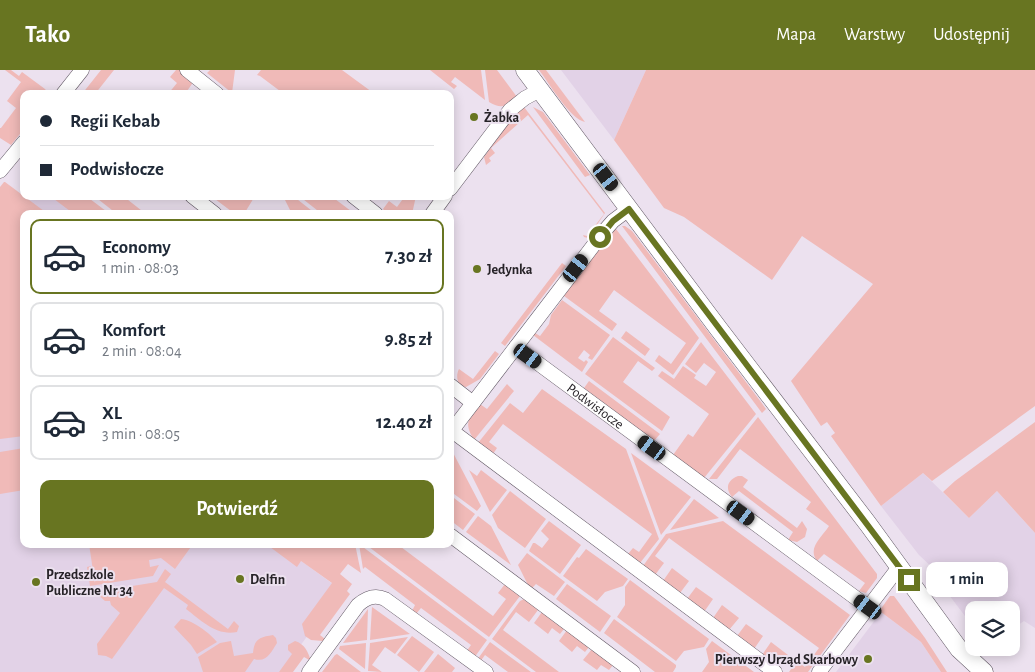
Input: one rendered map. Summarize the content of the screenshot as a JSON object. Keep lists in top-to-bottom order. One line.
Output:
{"streets":{"street":["Podwisłocze"]},"places":["Żabka","Jedynka","Delfin","Przedszkole Publiczne Nr 34","Pierwszy Urząd Skarbowy"],"page":{"header":"Tako","nav":["Mapa","Warstwy","Udostępnij"],"banner":["Regii Kebab","Podwisłocze"],"list":[{"name":"Economy","note":"1 min · 08:03","value":"7.30 zł"},{"name":"Komfort","note":"2 min · 08:04","value":"9.85 zł"},{"name":"XL","note":"3 min · 08:05","value":"12.40 zł"}],"buttons":"Potwierdź","bubble":"1 min"}}
